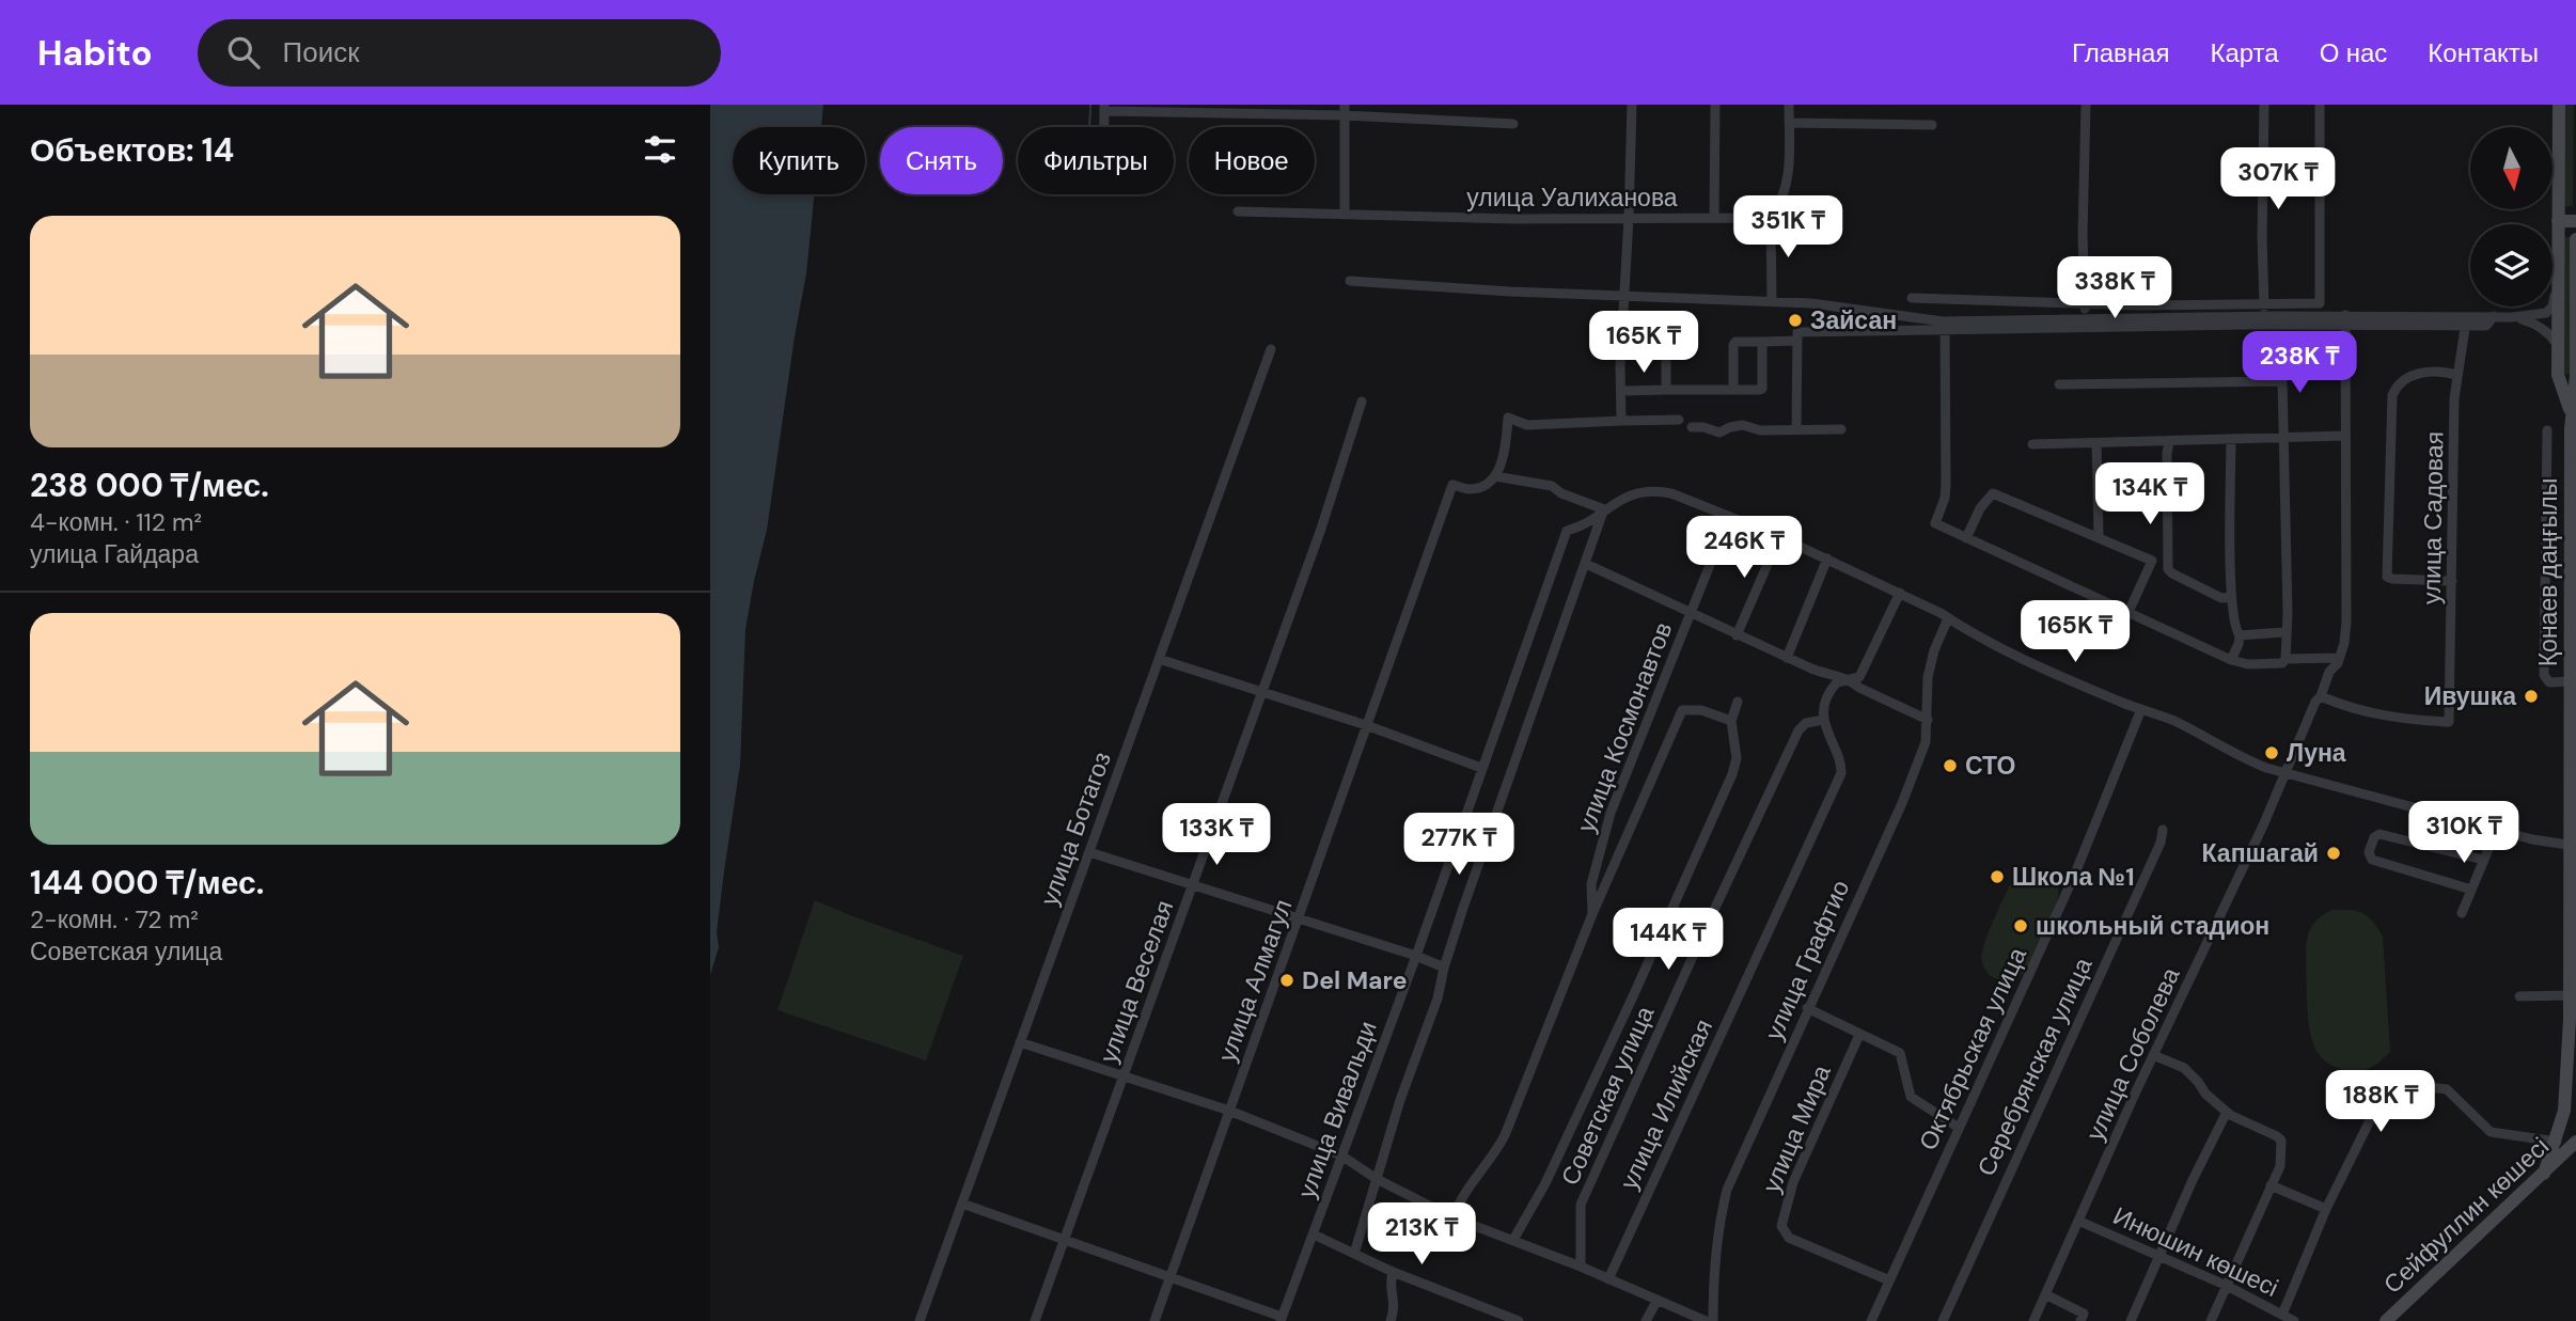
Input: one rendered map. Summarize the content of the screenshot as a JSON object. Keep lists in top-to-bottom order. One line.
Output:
{"streets":{"main road":["Қонаев даңғылы","Сейфуллин көшесі"],"street":["улица Уалиханова","улица Садовая","улица Космонавтов","улица Ботагоз","улица Графтио","улица Алмагул","улица Веселая","Октябрьская улица","улица Соболева","Серебрянская улица","Советская улица","улица Илийская","улица Вивальди","улица Мира","Инюшин көшесі"]},"crossings":[["улица Садовая","улица Соболева"],["Қонаев даңғылы","улица Вивальди"],["Қонаев даңғылы","Сейфуллин көшесі"],["улица Космонавтов","улица Вивальди"],["улица Графтио","улица Вивальди"],["Октябрьская улица","улица Вивальди"],["Октябрьская улица","улица Мира"],["улица Соболева","улица Вивальди"],["улица Соболева","Инюшин көшесі"],["Советская улица","улица Илийская"]],"places":["Зайсан","Ивушка","Луна","СТО","Капшагай","Школа №1","школьный стадион","Del Mare"],"north":"bottom","page":{"header":"Habito","search":"Поиск","nav":["Главная","Карта","О нас","Контакты"],"heading":"Объектов: 14","chip":["Купить","Снять","Фильтры","Новое"],"price":["307K ₸","351K ₸","338K ₸","165K ₸","238K ₸","134K ₸","246K ₸","165K ₸","310K ₸","133K ₸","277K ₸","144K ₸","188K ₸","213K ₸"],"list":[{"name":"238 000 ₸/мес.","note":"4-комн. · 112 m² · улица Гайдара"},{"name":"144 000 ₸/мес.","note":"2-комн. · 72 m² · Советская улица"}]}}
